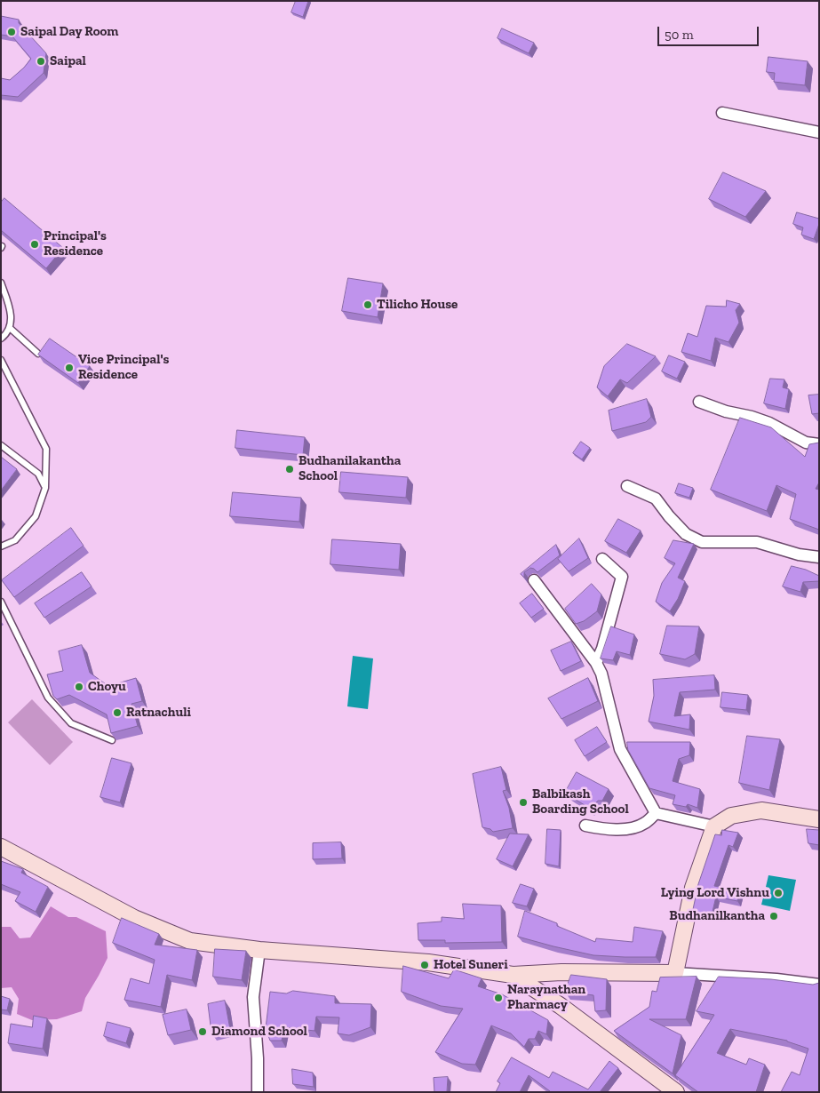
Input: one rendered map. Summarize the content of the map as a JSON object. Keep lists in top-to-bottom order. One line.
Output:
{"places":["Saipal Day Room","Saipal","Principal's Residence","Tilicho House","Vice Principal's Residence","Budhanilakantha School","Choyu","Ratnachuli","Balbikash Boarding School","Lying Lord Vishnu","Budhanilkantha","Hotel Suneri","Naraynathan Pharmacy","Diamond School"],"scale_bar":"50 m"}
